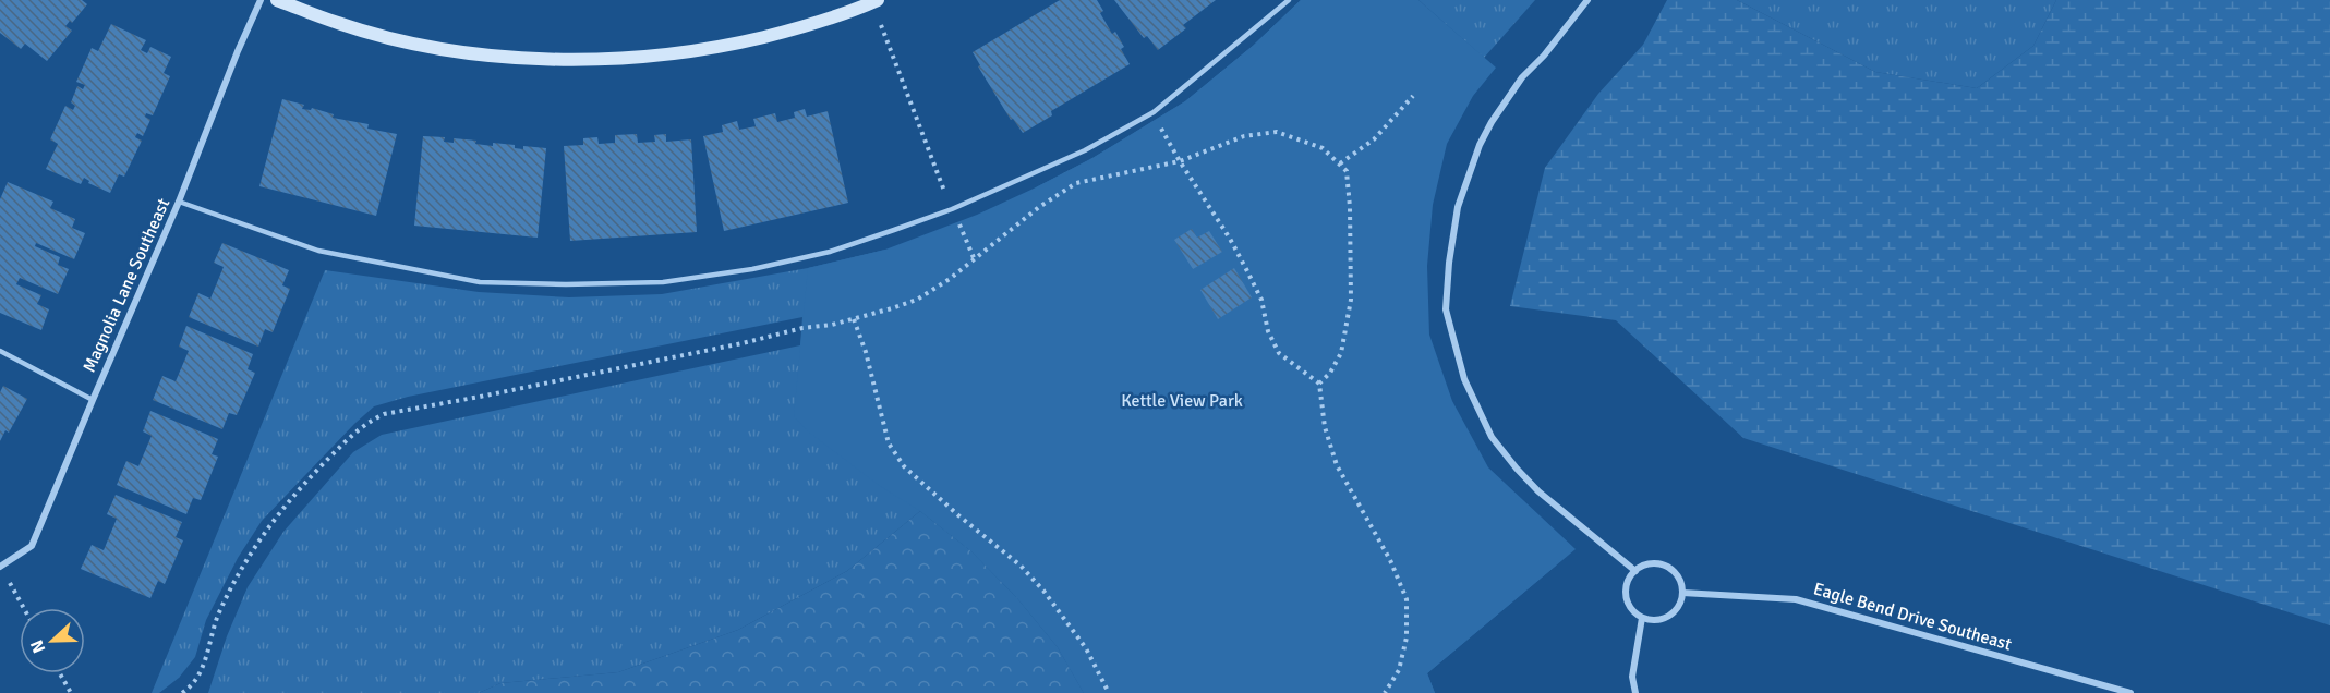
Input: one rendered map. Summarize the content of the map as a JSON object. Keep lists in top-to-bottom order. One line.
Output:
{"streets":{"street":["Magnolia Lane Southeast","Eagle Bend Drive Southeast"]},"parks":["Kettle View Park"],"north":"left"}
